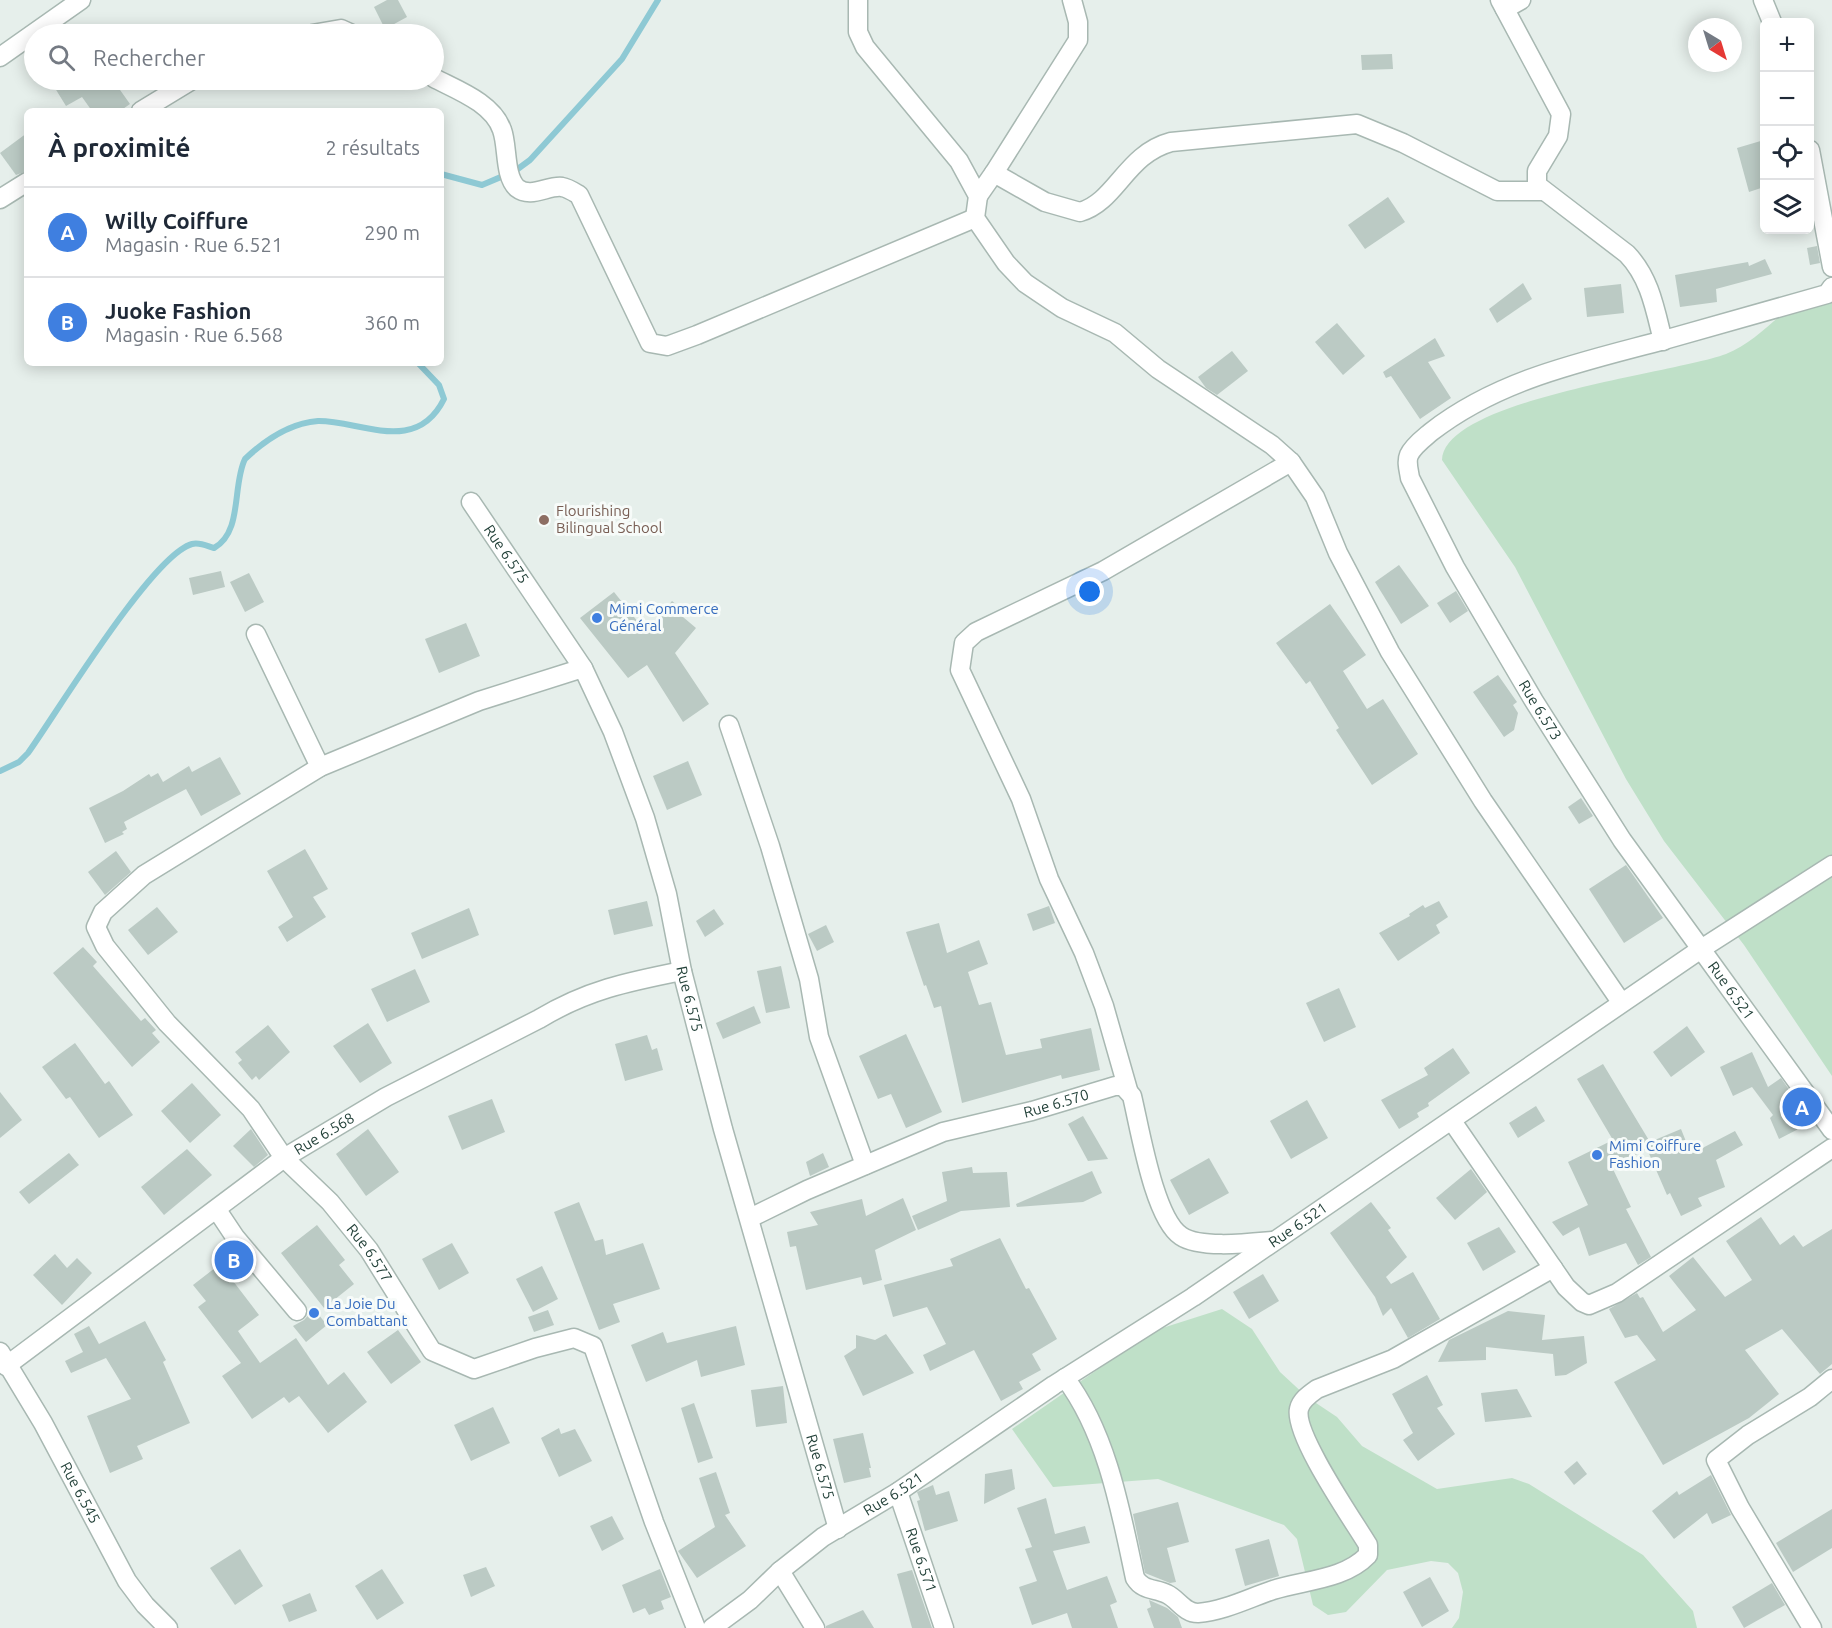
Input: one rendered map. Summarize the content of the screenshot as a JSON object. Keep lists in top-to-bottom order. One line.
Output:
{"streets":{"street":["Rue 6.575","Rue 6.573","Rue 6.521","Rue 6.570","Rue 6.568","Rue 6.577","Rue 6.545","Rue 6.571"]},"crossings":[["Rue 6.575","Rue 6.521"],["Rue 6.575","Rue 6.570"],["Rue 6.575","Rue 6.568"],["Rue 6.573","Rue 6.521"],["Rue 6.521","Rue 6.571"],["Rue 6.568","Rue 6.577"],["Rue 6.568","Rue 6.545"]],"places":["Flourishing Bilingual School","Mimi Commerce Général","Mimi Coiffure Fashion","La Joie Du Combattant"],"north":"bottom right","page":{"map_buttons":["+","−"],"search":"Rechercher","heading":["À proximité","2 résultats"],"list":[{"mark":"A","name":"Willy Coiffure","note":"Magasin · Rue 6.521","value":"290 m"},{"mark":"B","name":"Juoke Fashion","note":"Magasin · Rue 6.568","value":"360 m"}],"pins":["A","B"]}}
